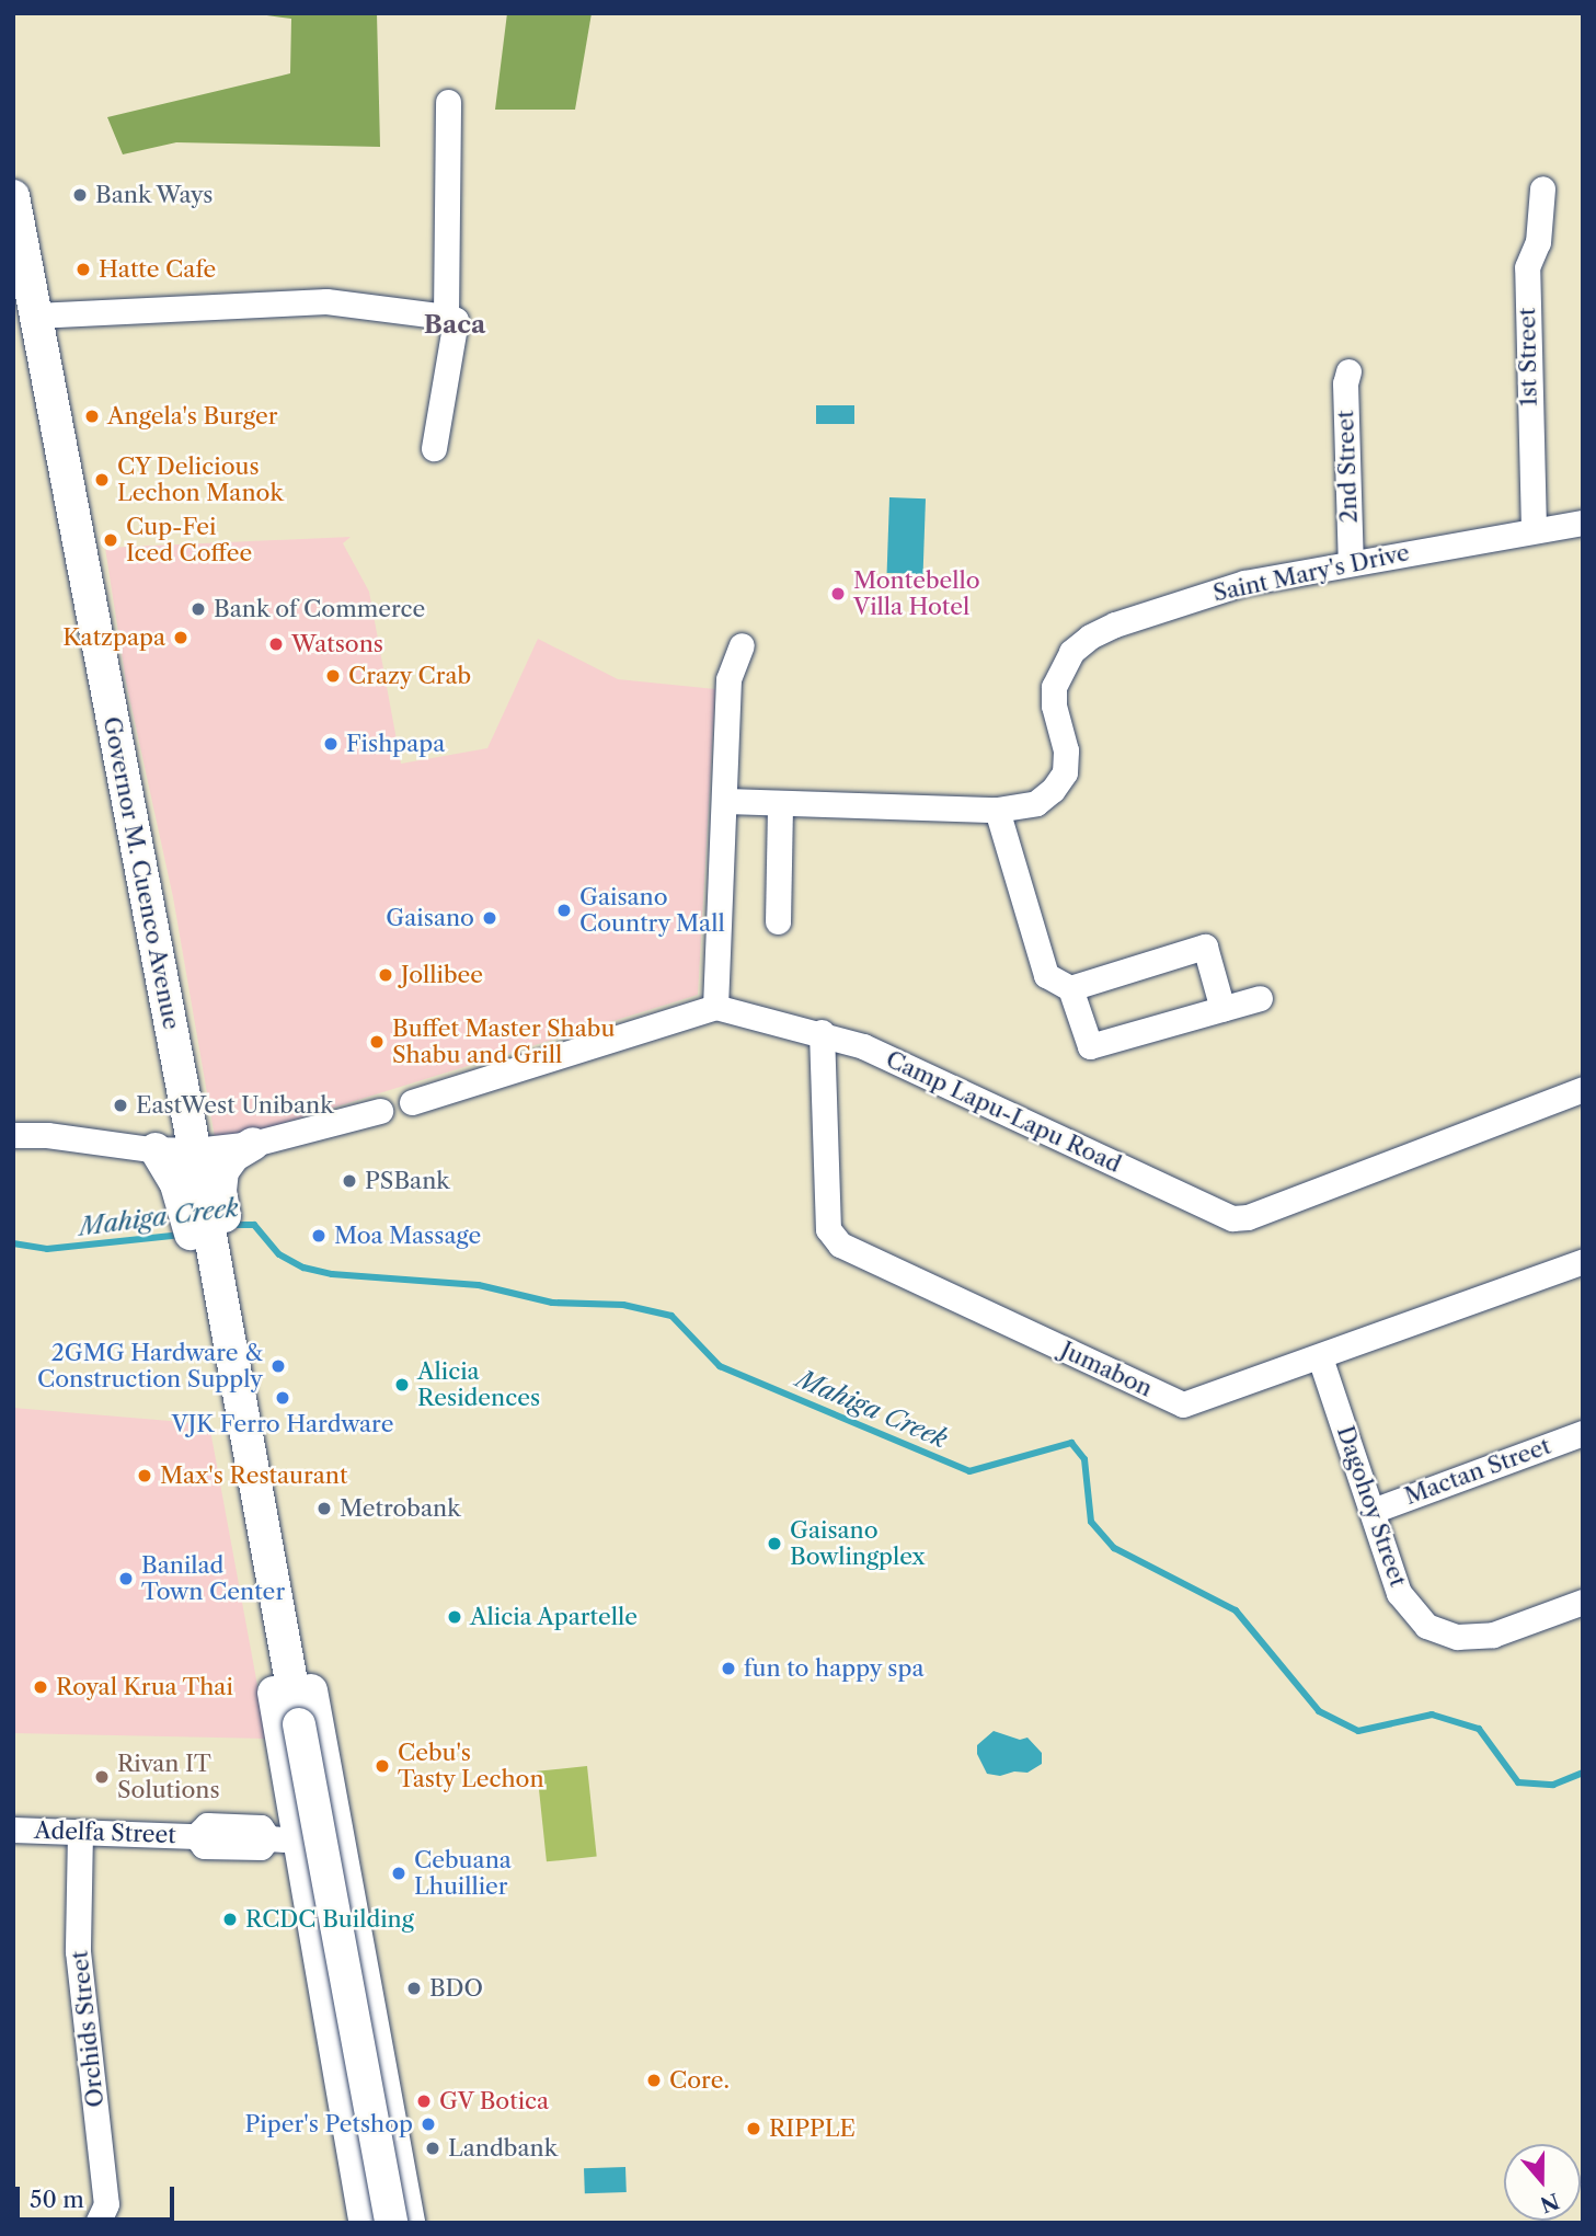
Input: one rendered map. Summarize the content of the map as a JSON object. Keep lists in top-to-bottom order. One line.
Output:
{"streets":{"main road":["Governor M. Cuenco Avenue"],"street":["1st Street","2nd Street","Saint Mary's Drive","Camp Lapu-Lapu Road","Jumabon","Mactan Street","Dagohoy Street","Adelfa Street","Orchids Street"]},"crossings":[["1st Street","Saint Mary's Drive"],["2nd Street","Saint Mary's Drive"],["Governor M. Cuenco Avenue","Adelfa Street"],["Camp Lapu-Lapu Road","Jumabon"],["Jumabon","Dagohoy Street"],["Mactan Street","Dagohoy Street"],["Adelfa Street","Orchids Street"]],"districts":["Baca"],"water":["Mahiga Creek"],"places":["Bank Ways","Hatte Cafe","Angela's Burger","CY Delicious Lechon Manok","Cup-Fei Iced Coffee","Montebello Villa Hotel","Bank of Commerce","Katzpapa","Watsons","Crazy Crab","Fishpapa","Gaisano Country Mall","Gaisano","Jollibee","Buffet Master Shabu Shabu and Grill","EastWest Unibank","PSBank","Moa Massage","2GMG Hardware & Construction Supply","Alicia Residences","VJK Ferro Hardware","Max's Restaurant","Metrobank","Gaisano Bowlingplex","Banilad Town Center","Alicia Apartelle","fun to happy spa","Royal Krua Thai","Cebu's Tasty Lechon","Rivan IT Solutions","Cebuana Lhuillier","RCDC Building","BDO","Core.","GV Botica","Piper's Petshop","RIPPLE","Landbank"],"scale_bar":"50 m","north":"bottom"}
